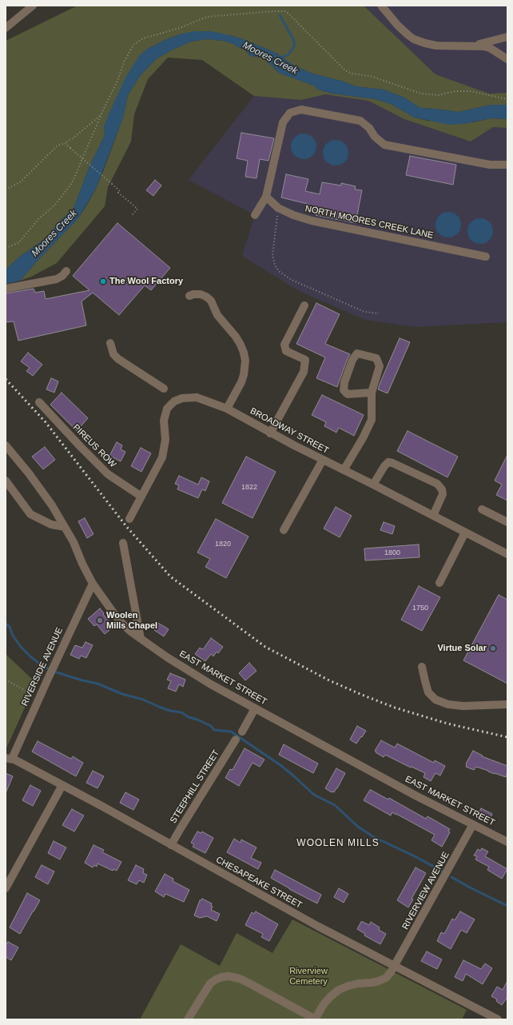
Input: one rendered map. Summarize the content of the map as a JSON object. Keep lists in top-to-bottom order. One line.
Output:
{"streets":{"street":["NORTH MOORES CREEK LANE","BROADWAY STREET","PIREUS ROW","RIVERSIDE AVENUE","EAST MARKET STREET","STEEPHILL STREET","CHESAPEAKE STREET","RIVERVIEW AVENUE"]},"crossings":[["BROADWAY STREET","PIREUS ROW"],["RIVERSIDE AVENUE","EAST MARKET STREET"],["RIVERSIDE AVENUE","CHESAPEAKE STREET"],["EAST MARKET STREET","RIVERVIEW AVENUE"],["STEEPHILL STREET","CHESAPEAKE STREET"],["CHESAPEAKE STREET","RIVERVIEW AVENUE"]],"districts":["WOOLEN MILLS"],"water":["Moores Creek"],"parks":["Riverview Cemetery"],"places":["The Wool Factory","Woolen Mills Chapel","Virtue Solar"],"house_numbers":["1822","1820","1800","1750"]}
